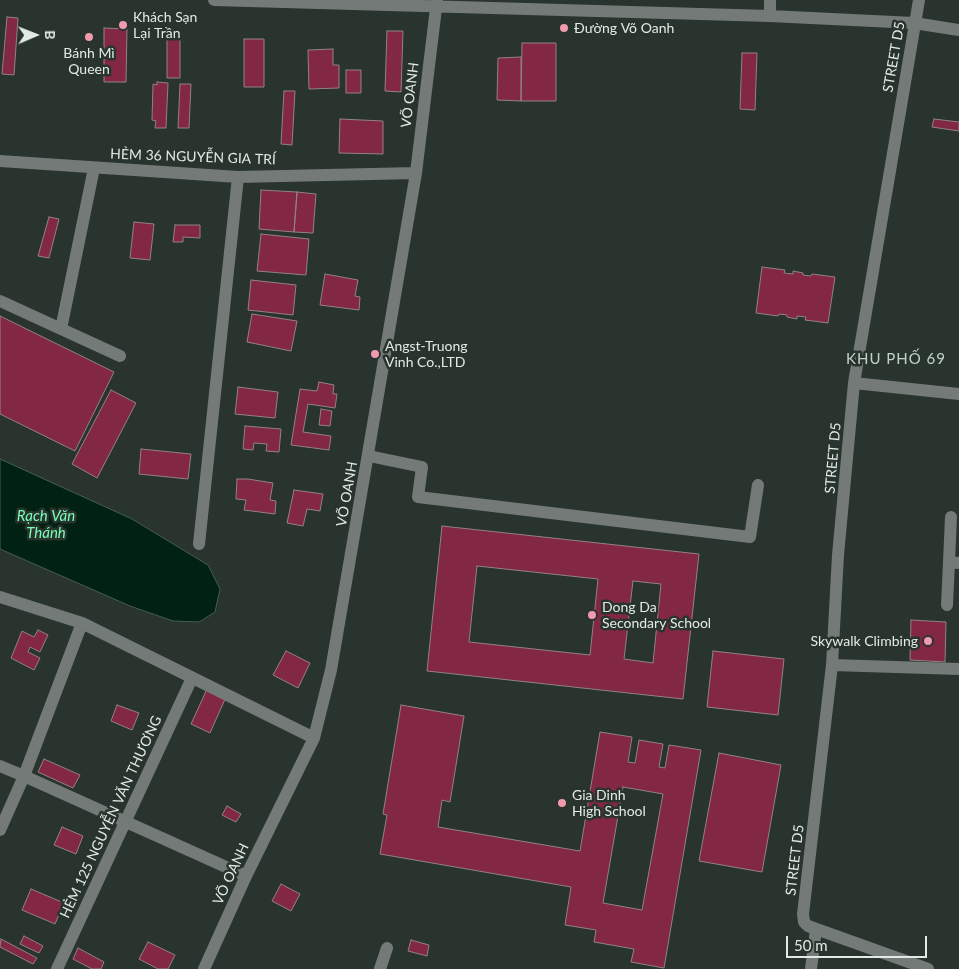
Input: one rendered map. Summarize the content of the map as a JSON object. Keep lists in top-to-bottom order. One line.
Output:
{"streets":{"street":["STREET D5","VÕ OANH","HẺM 36 NGUYỄN GIA TRÍ","HẺM 125 NGUYỄN VĂN THƯƠNG"]},"crossings":[["VÕ OANH","HẺM 36 NGUYỄN GIA TRÍ"]],"districts":["KHU PHỐ 69"],"water":["Rạch Văn Thánh"],"places":["Khách Sạn Lại Trần","Đường Võ Oanh","Bánh Mì Queen","Angst-Truong Vinh Co.,LTD","Dong Da Secondary School","Skywalk Climbing","Gia Dinh High School"],"scale_bar":"50 m","north":"right"}
